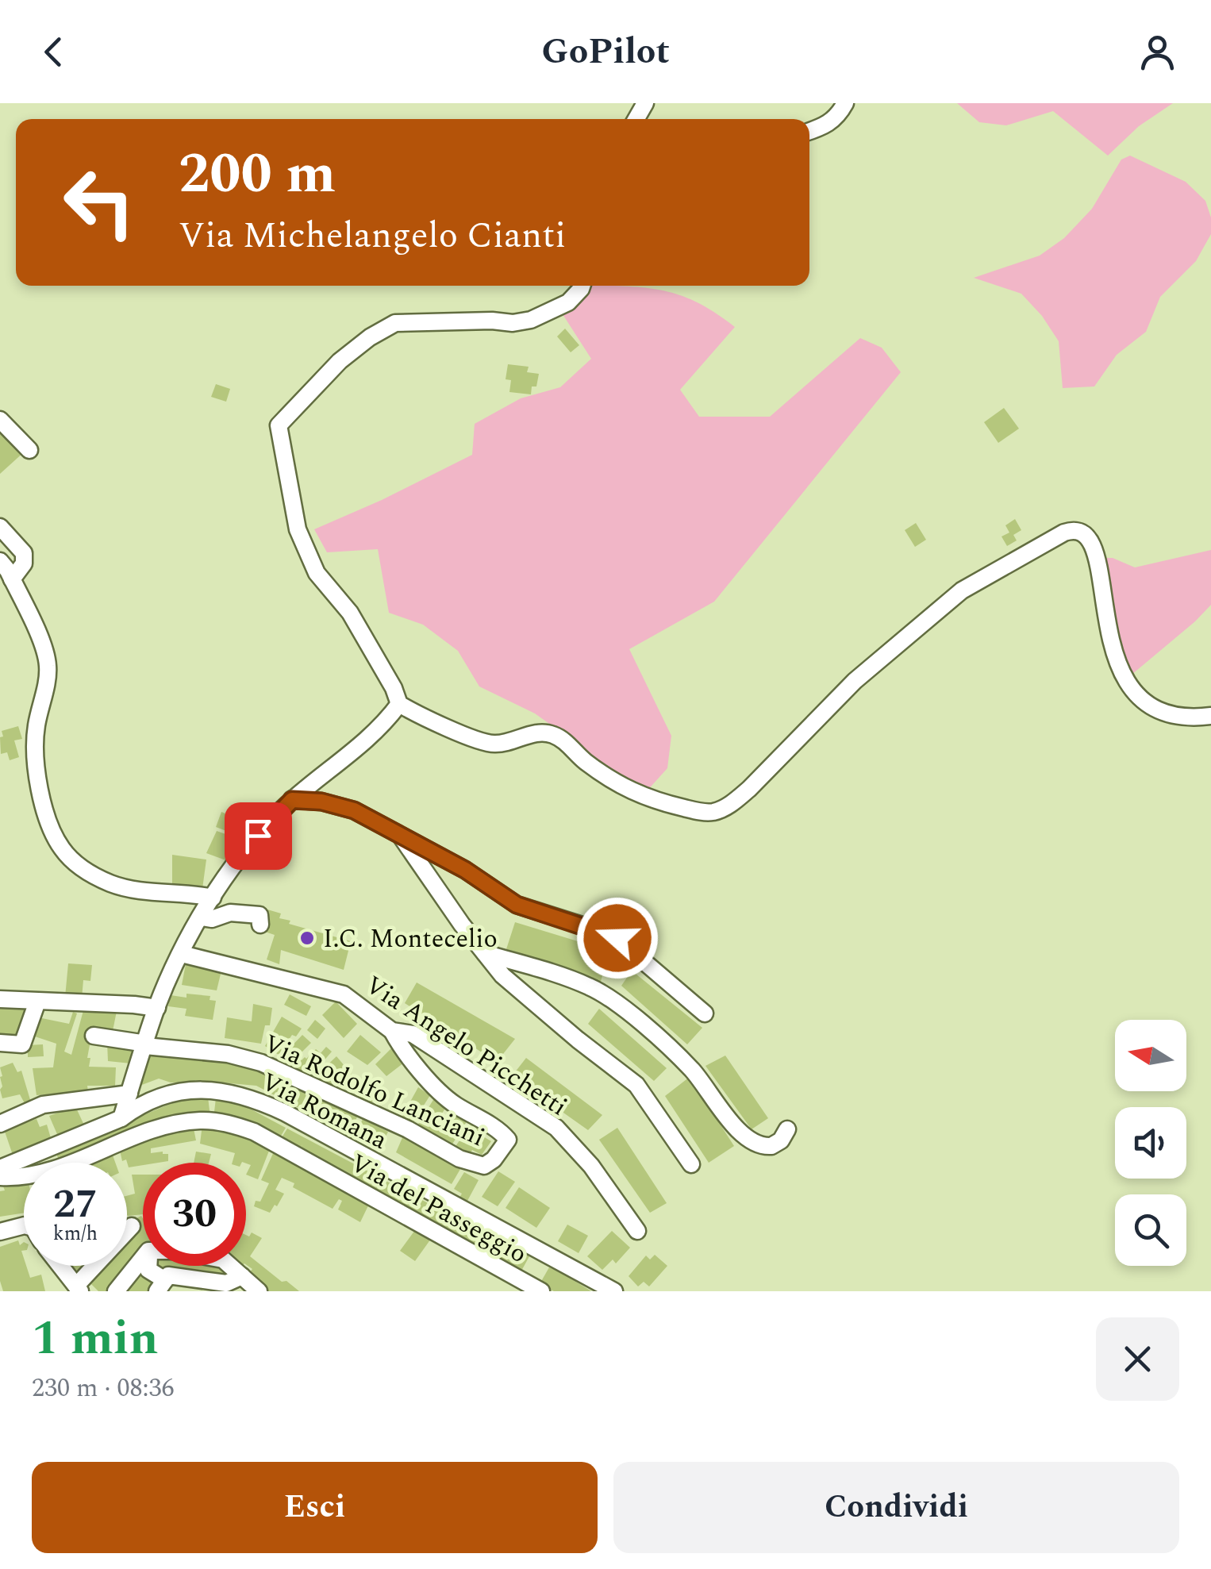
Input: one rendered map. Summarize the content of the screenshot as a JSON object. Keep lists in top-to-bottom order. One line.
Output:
{"streets":{"street":["Via Angelo Picchetti","Via Rodolfo Lanciani","Via Romana","Via del Passeggio"]},"crossings":[["Via Angelo Picchetti","Via Rodolfo Lanciani"]],"places":["I.C. Montecelio"],"north":"left","page":{"header":"GoPilot","turn":["200 m","Via Michelangelo Cianti"],"speed":"27 km/h","limit":"30","heading":["1 min","230 m · 08:36"],"buttons":["Esci","Condividi"]}}
